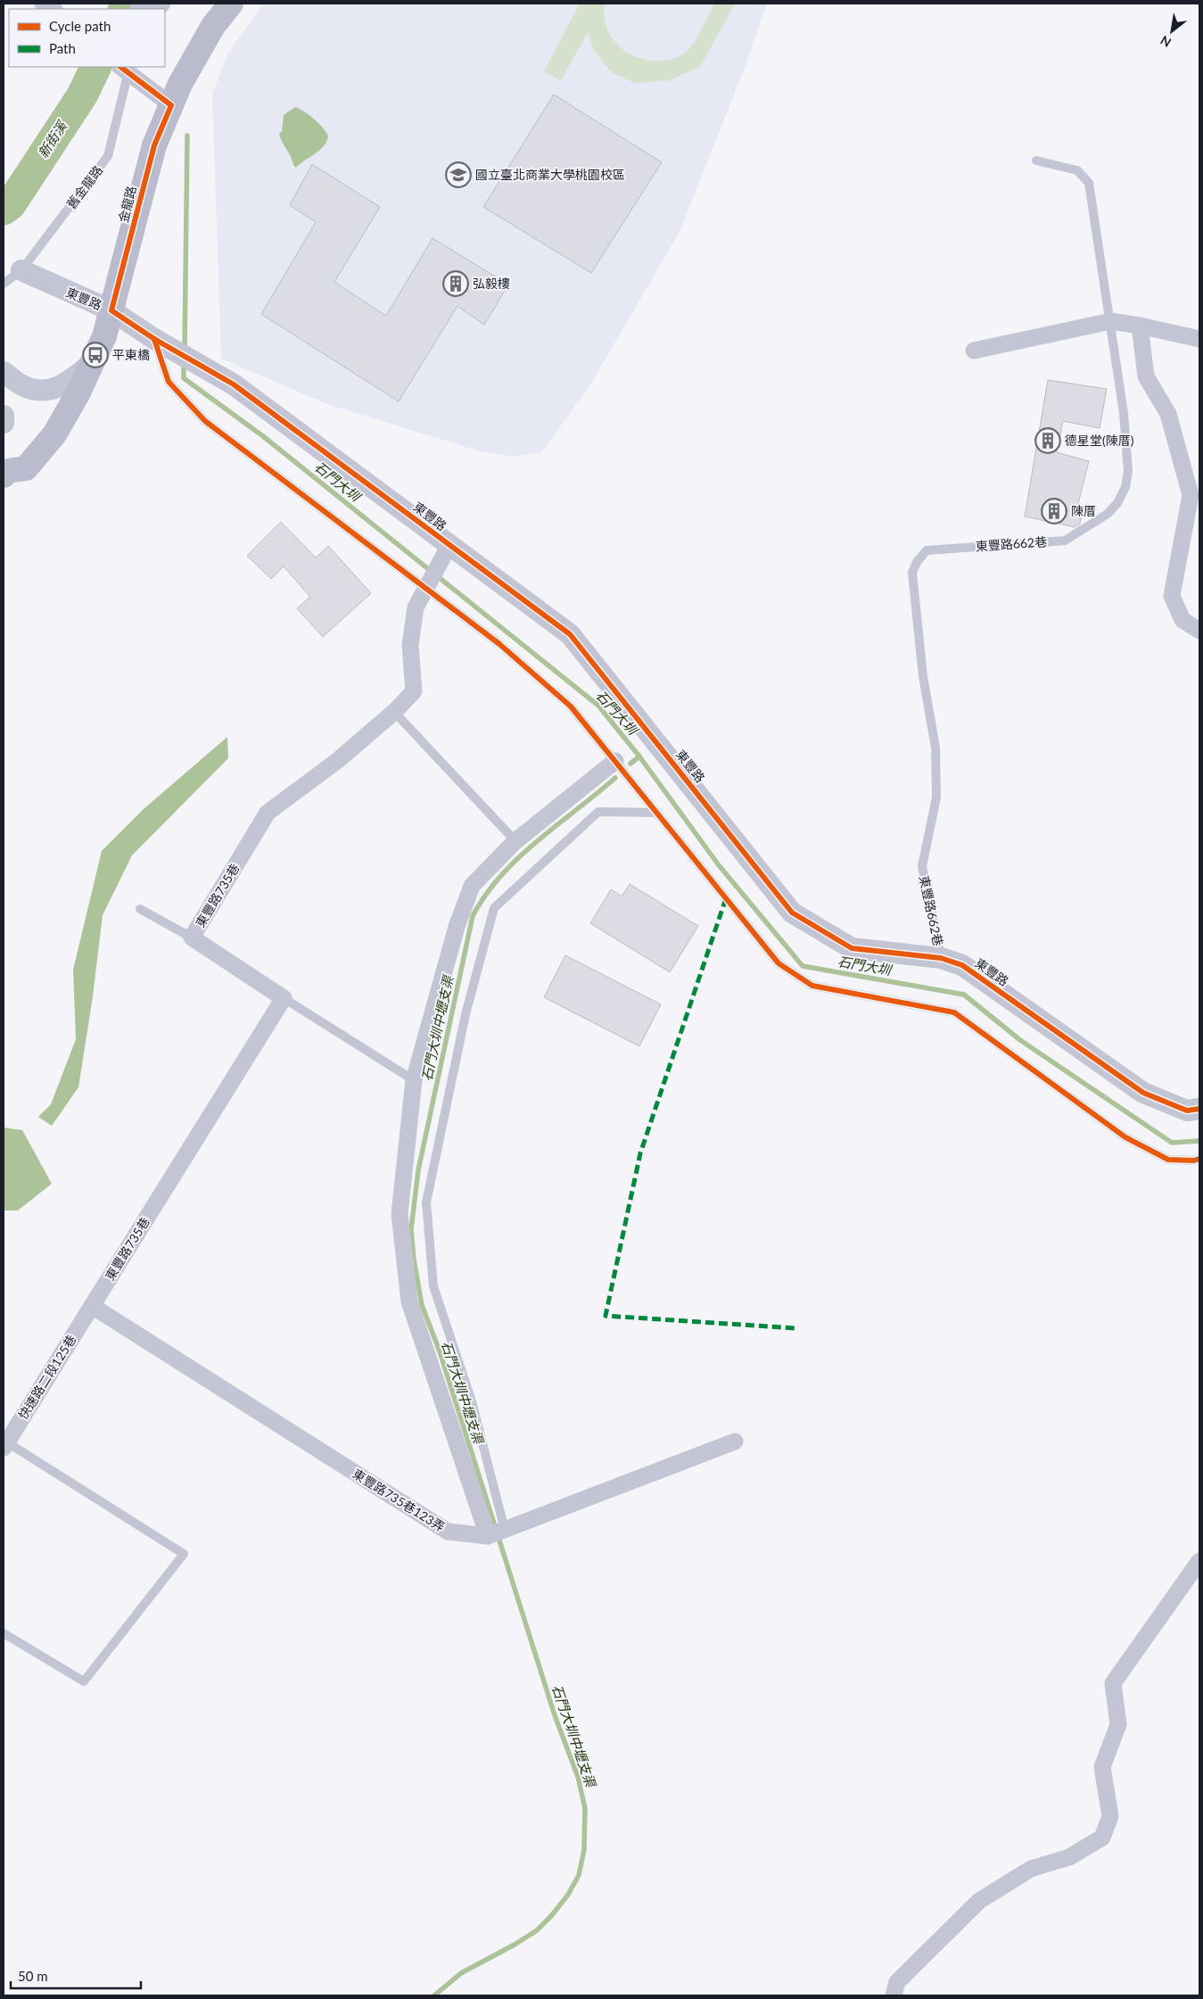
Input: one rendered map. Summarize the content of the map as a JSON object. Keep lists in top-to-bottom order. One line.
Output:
{"streets":{"main road":["金龍路"],"street":["東豐路","東豐路735巷","快速路二段125巷","東豐路735巷123弄"],"lane":["舊金龍路","東豐路662巷"]},"crossings":[["舊金龍路","東豐路"],["金龍路","東豐路"],["東豐路","東豐路662巷"],["東豐路","東豐路735巷"],["東豐路735巷","快速路二段125巷"],["東豐路735巷","東豐路735巷123弄"],["快速路二段125巷","東豐路735巷123弄"]],"water":["新街溪","石門大圳","石門大圳中壢支渠"],"places":{"school or university":["國立臺北商業大學桃園校區"],"building":["弘毅樓","德星堂(陳厝)","陳厝"],"bus stop":["平東橋"]},"legend":["Cycle path","Path"],"scale_bar":"50 m","north":"bottom left"}
